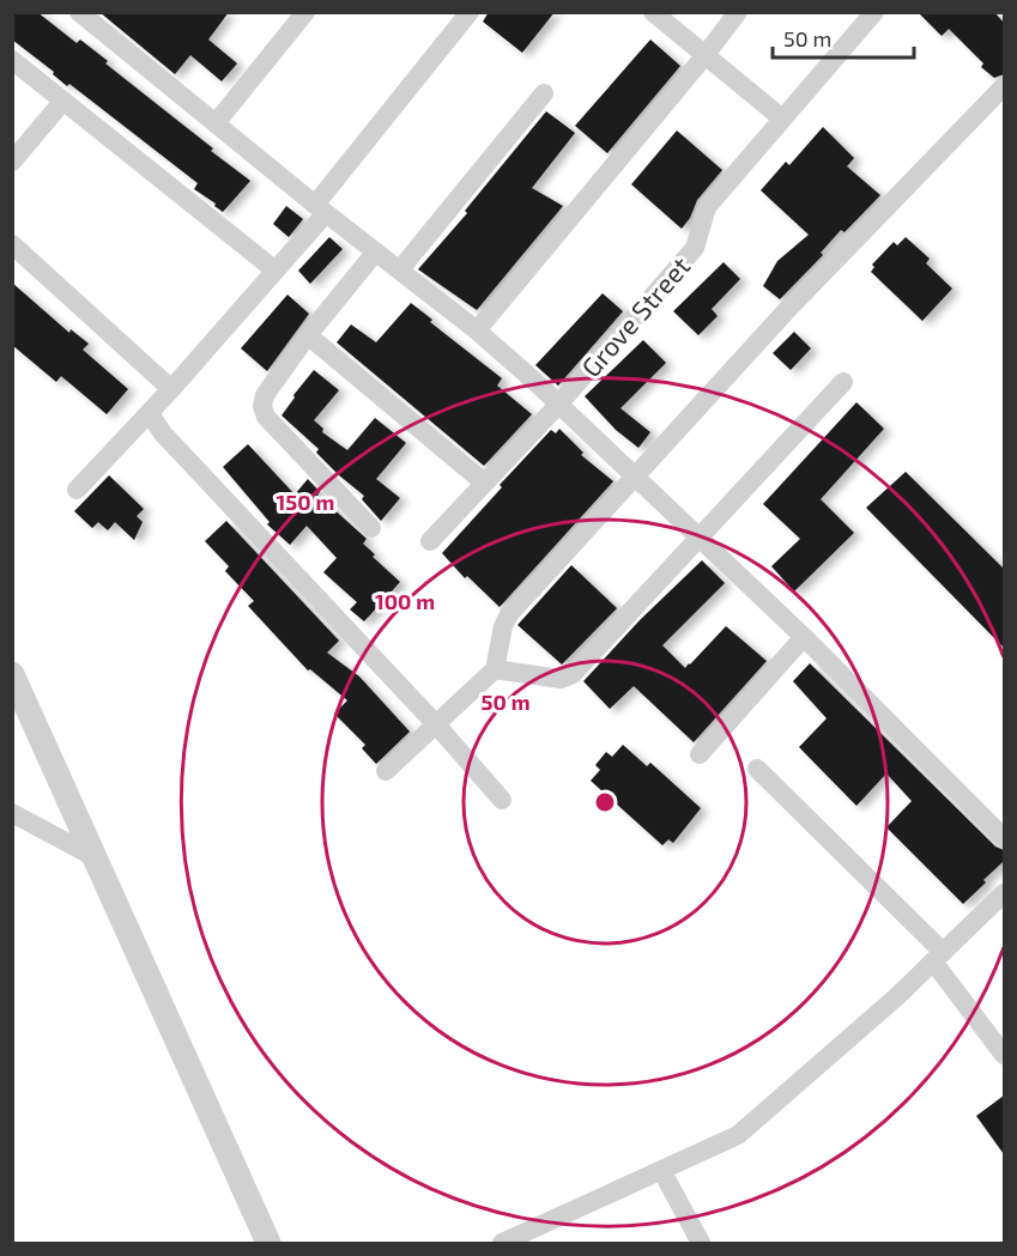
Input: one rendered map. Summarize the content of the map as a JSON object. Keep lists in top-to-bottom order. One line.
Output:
{"streets":{"street":["Grove Street"]},"scale_bar":"50 m","rings":["150 m","100 m","50 m"]}
